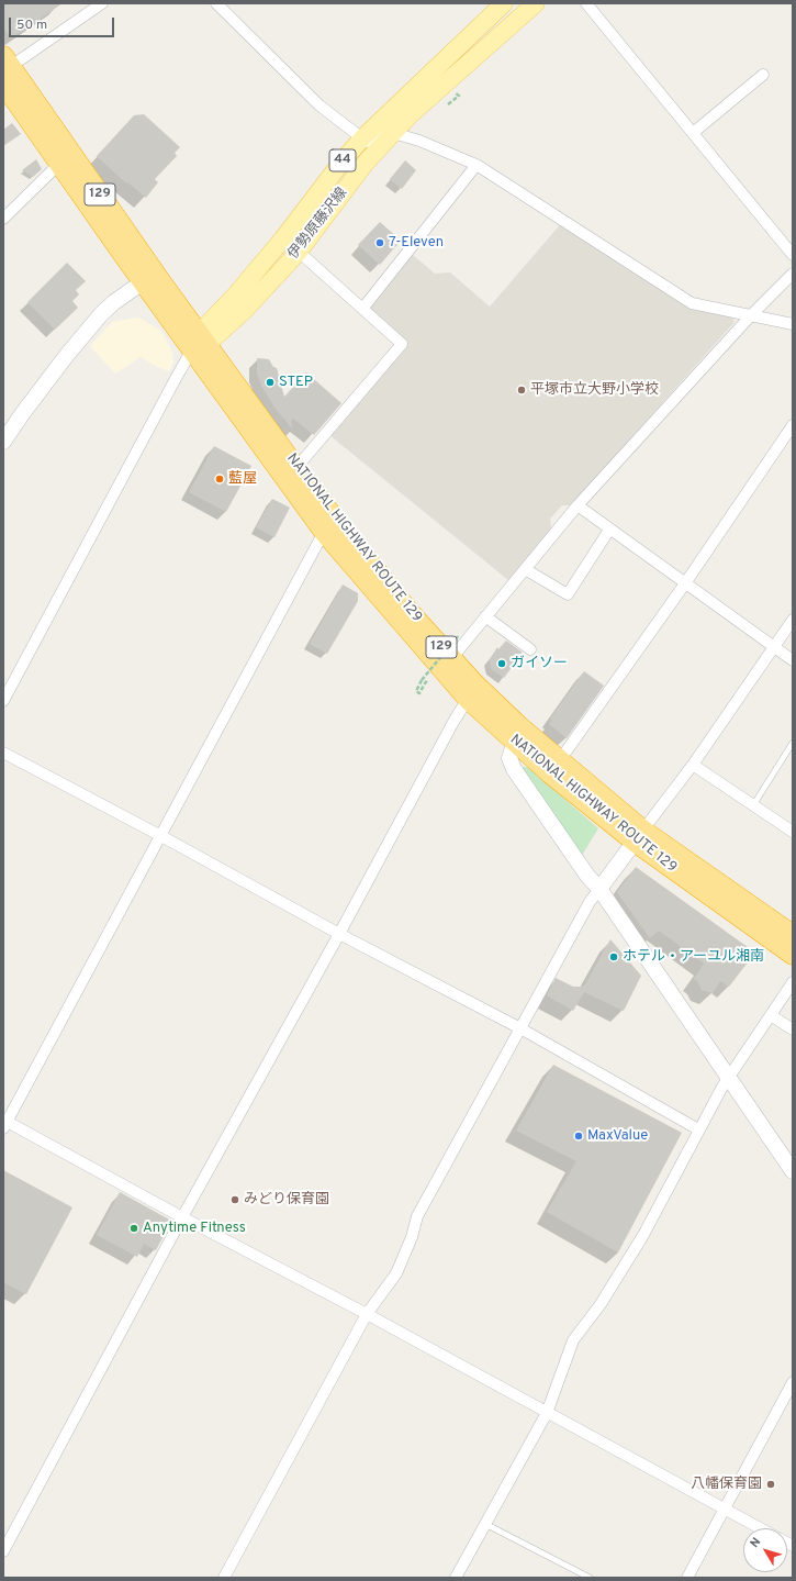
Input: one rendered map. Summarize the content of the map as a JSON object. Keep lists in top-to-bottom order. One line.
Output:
{"streets":{"highway":["129","NATIONAL HIGHWAY ROUTE 129"],"main road":["44","伊勢原藤沢線"]},"crossings":[["伊勢原藤沢線","NATIONAL HIGHWAY ROUTE 129"]],"places":["7-Eleven","STEP","平塚市立大野小学校","藍屋","ガイソー","ホテル・アーユル湘南","MaxValue","みどり保育園","Anytime Fitness","八幡保育園"],"scale_bar":"50 m","north":"top left"}
